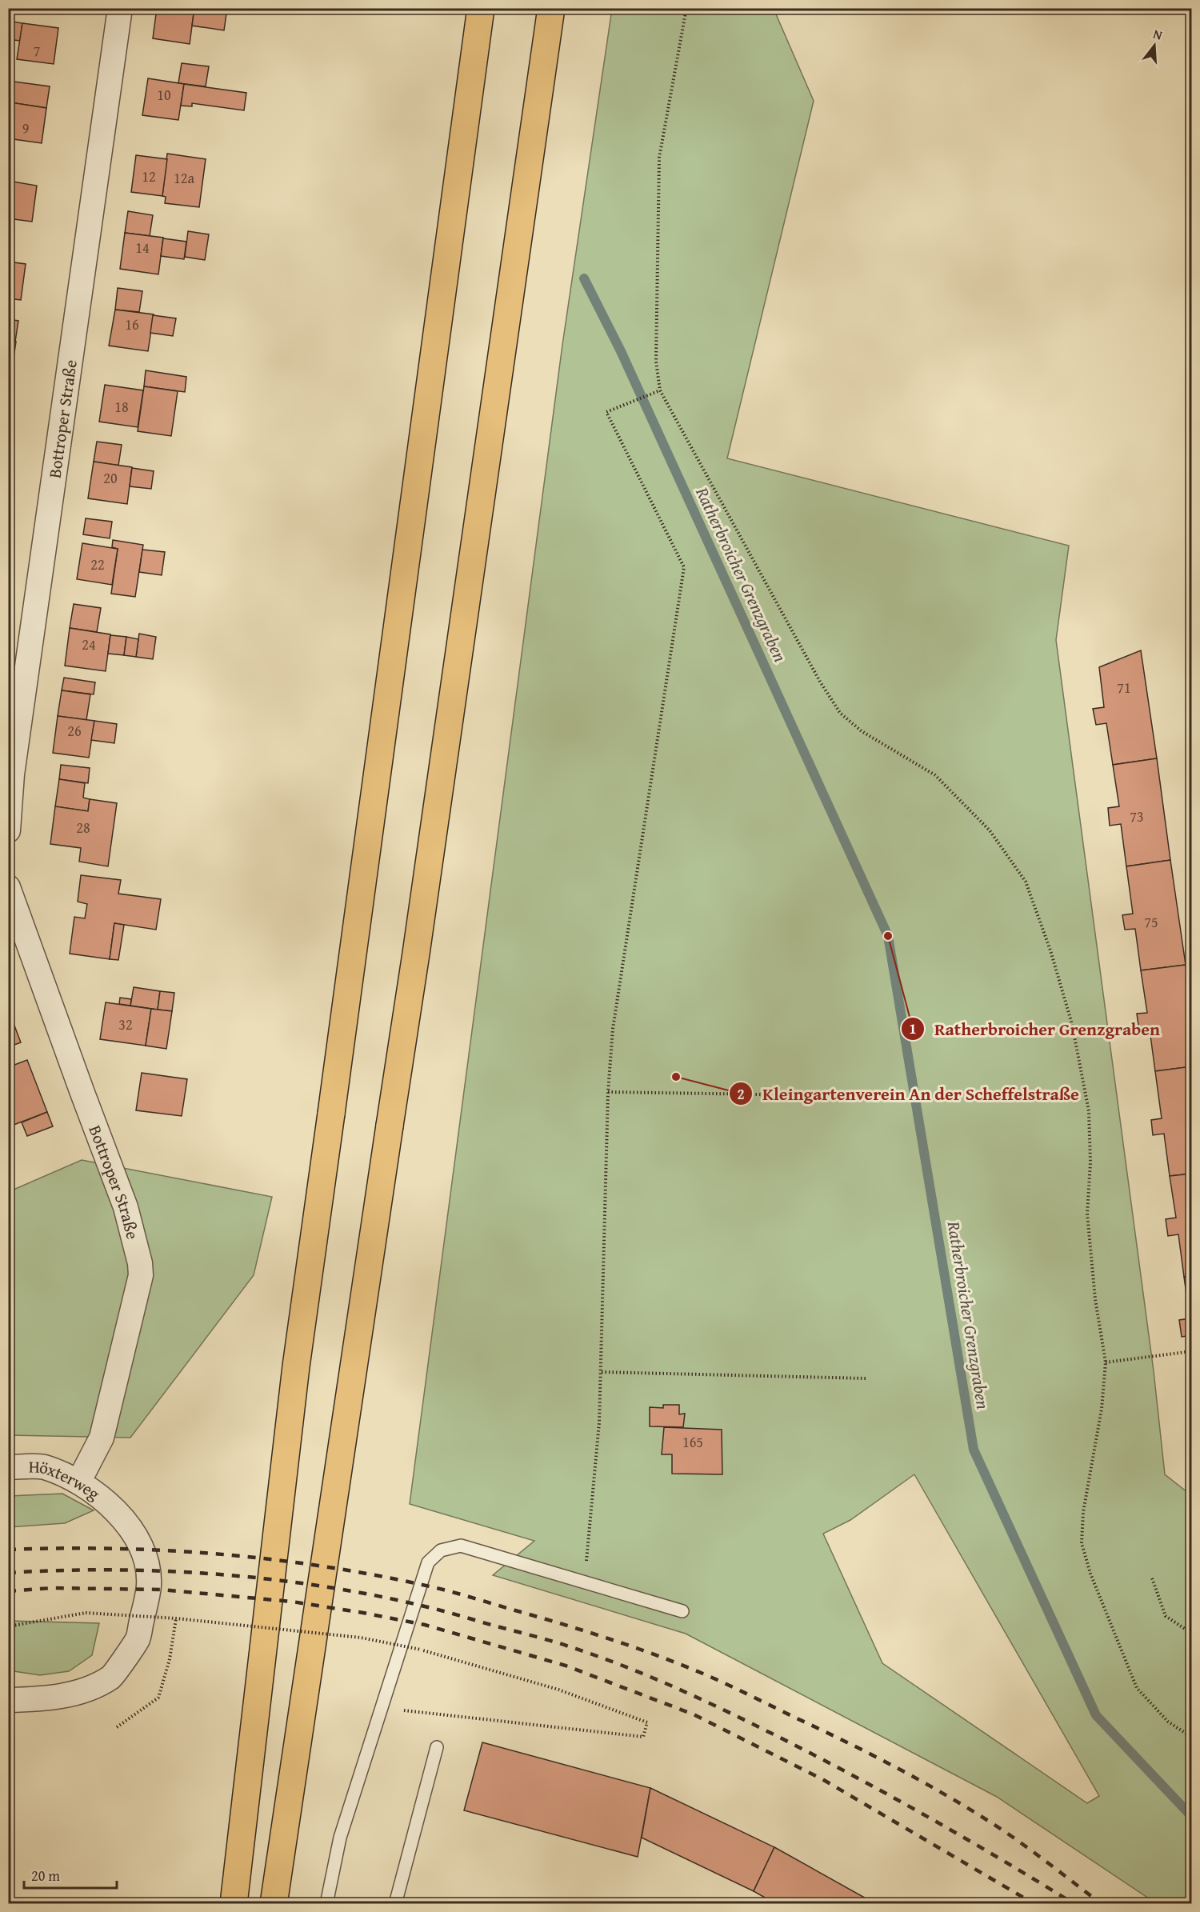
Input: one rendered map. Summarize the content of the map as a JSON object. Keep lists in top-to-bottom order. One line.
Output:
{"streets":{"street":["Bottroper Straße","Höxterweg"]},"crossings":[["Bottroper Straße","Höxterweg"]],"water":["Ratherbroicher Grenzgraben"],"places":["Ratherbroicher Grenzgraben","Kleingartenverein An der Scheffelstraße"],"house_numbers":["7","10","9","12","12a","14","16","18","20","22","24","71","26","73","28","75","32","165"],"scale_bar":"20 m","north":"top"}
